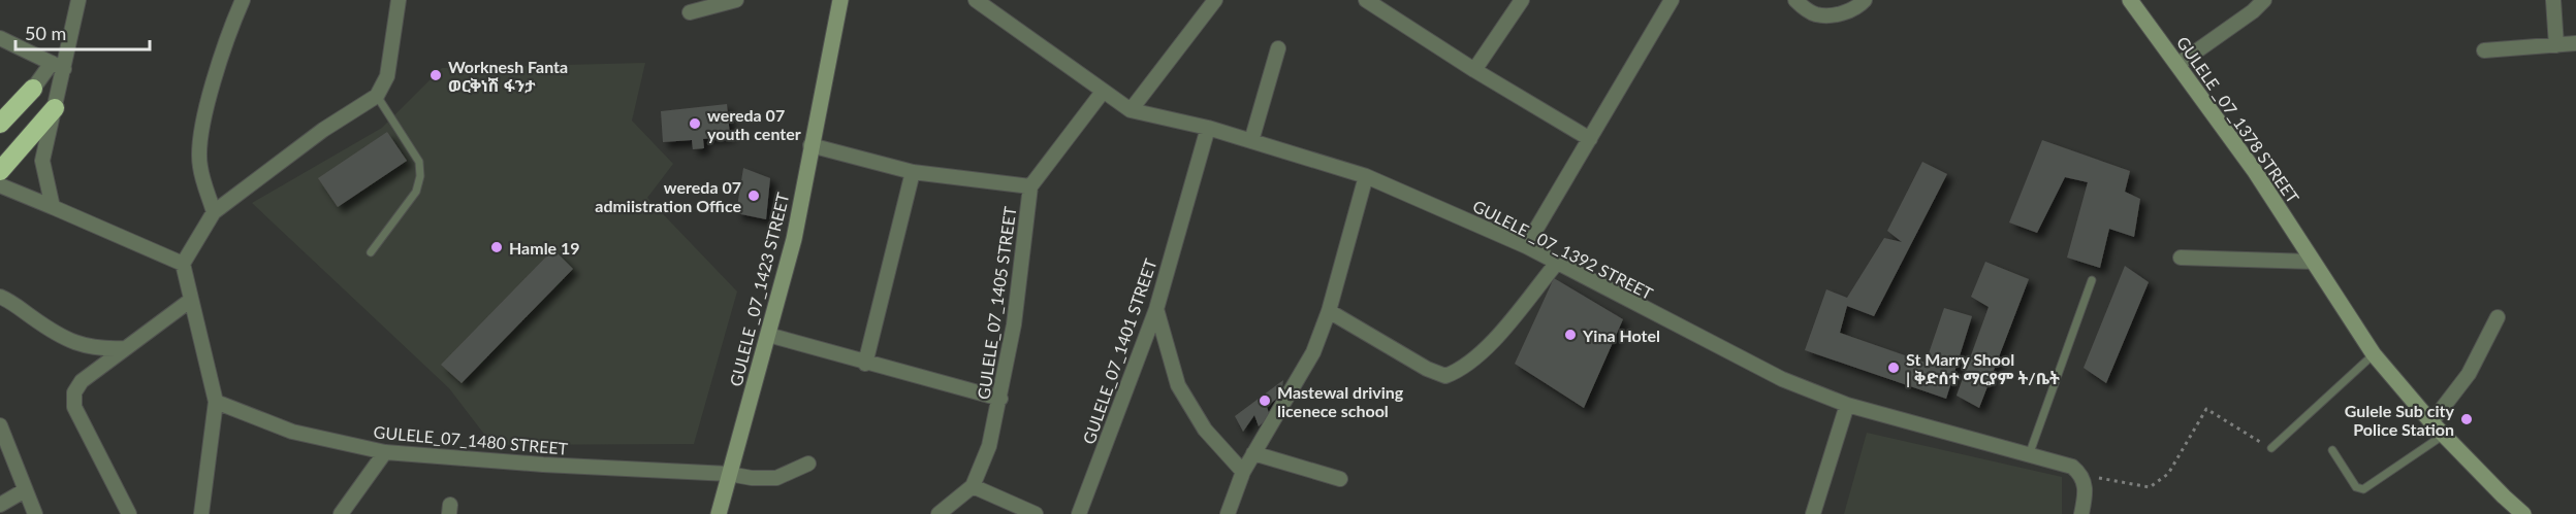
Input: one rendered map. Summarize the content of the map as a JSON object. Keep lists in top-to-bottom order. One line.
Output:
{"streets":{"main road":["GULELE _07_1378 STREET","GULELE _07_1423 STREET"],"street":["GULELE _07_1392 STREET","GULELE_07_1405 STREET","GULELE_07_1401 STREET","GULELE_07_1480 STREET"]},"crossings":[["GULELE _07_1392 STREET","GULELE_07_1401 STREET"],["GULELE _07_1423 STREET","GULELE_07_1480 STREET"]],"places":["Worknesh Fanta ወርቅነሽ ፋንታ","wereda 07 youth center","wereda 07 admiistration Office","Hamle 19","Yina Hotel","St Marry Shool | ቅድሰተ ማርያም ት/ቤት","Mastewal driving licenece school","Gulele Sub city Police Station"],"scale_bar":"50 m"}
